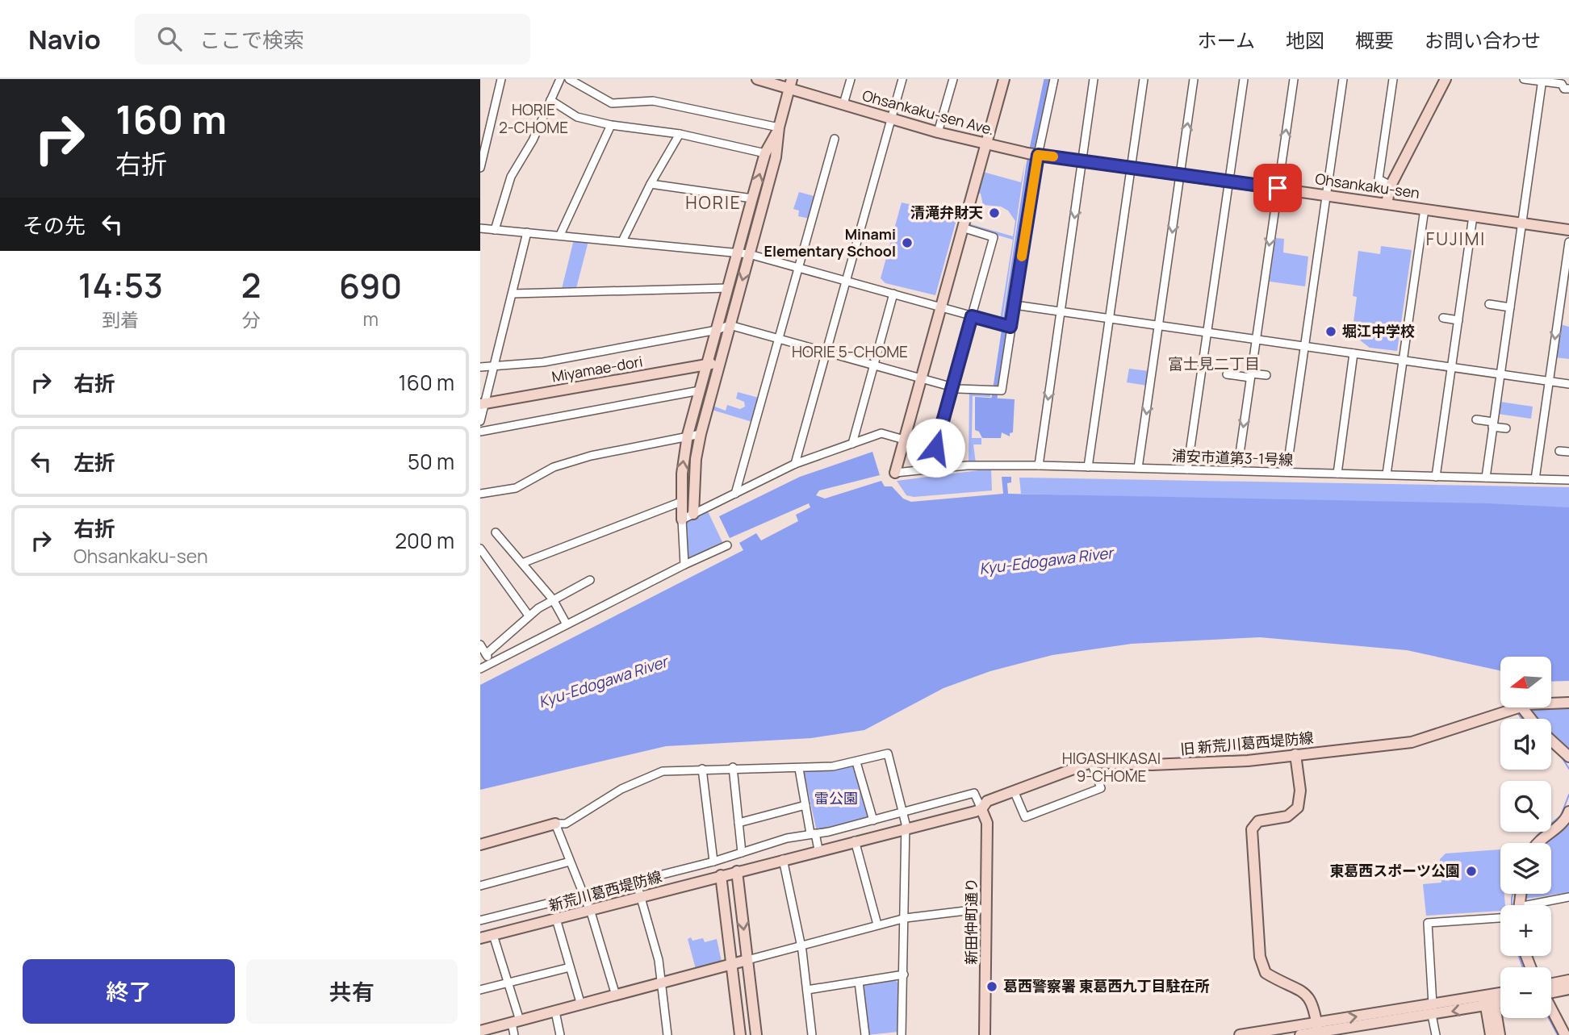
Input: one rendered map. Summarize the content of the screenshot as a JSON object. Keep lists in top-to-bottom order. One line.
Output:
{"streets":{"street":["Ohsankaku-sen Ave.","Ohsankaku-sen","Miyamae-dori","浦安市道第3-1号線","旧 新荒川葛西堤防線","新荒川葛西堤防線","新田仲町通り"]},"crossings":[["Ohsankaku-sen Ave.","Ohsankaku-sen"],["旧 新荒川葛西堤防線","新荒川葛西堤防線"],["旧 新荒川葛西堤防線","新田仲町通り"]],"districts":["HORIE 2-CHOME","HORIE","FUJIMI","HORIE 5-CHOME","富士見二丁目","HIGASHIKASAI 9-CHOME"],"water":["Kyu-Edogawa River"],"parks":["雷公園"],"places":["清滝弁財天","Minami Elementary School","堀江中学校","東葛西スポーツ公園","葛西警察署 東葛西九丁目駐在所"],"north":"left","page":{"header":"Navio","search":"ここで検索","nav":["ホーム","地図","概要","お問い合わせ"],"turn":["160 m","右折"],"then":"その先","eta":["14:53","到着","2","分","690","m"],"list":[{"name":"右折","value":"160 m"},{"name":"左折","value":"50 m"},{"name":"右折","note":"Ohsankaku-sen","value":"200 m"}],"map_buttons":["+","−"],"buttons":["終了","共有"]}}
